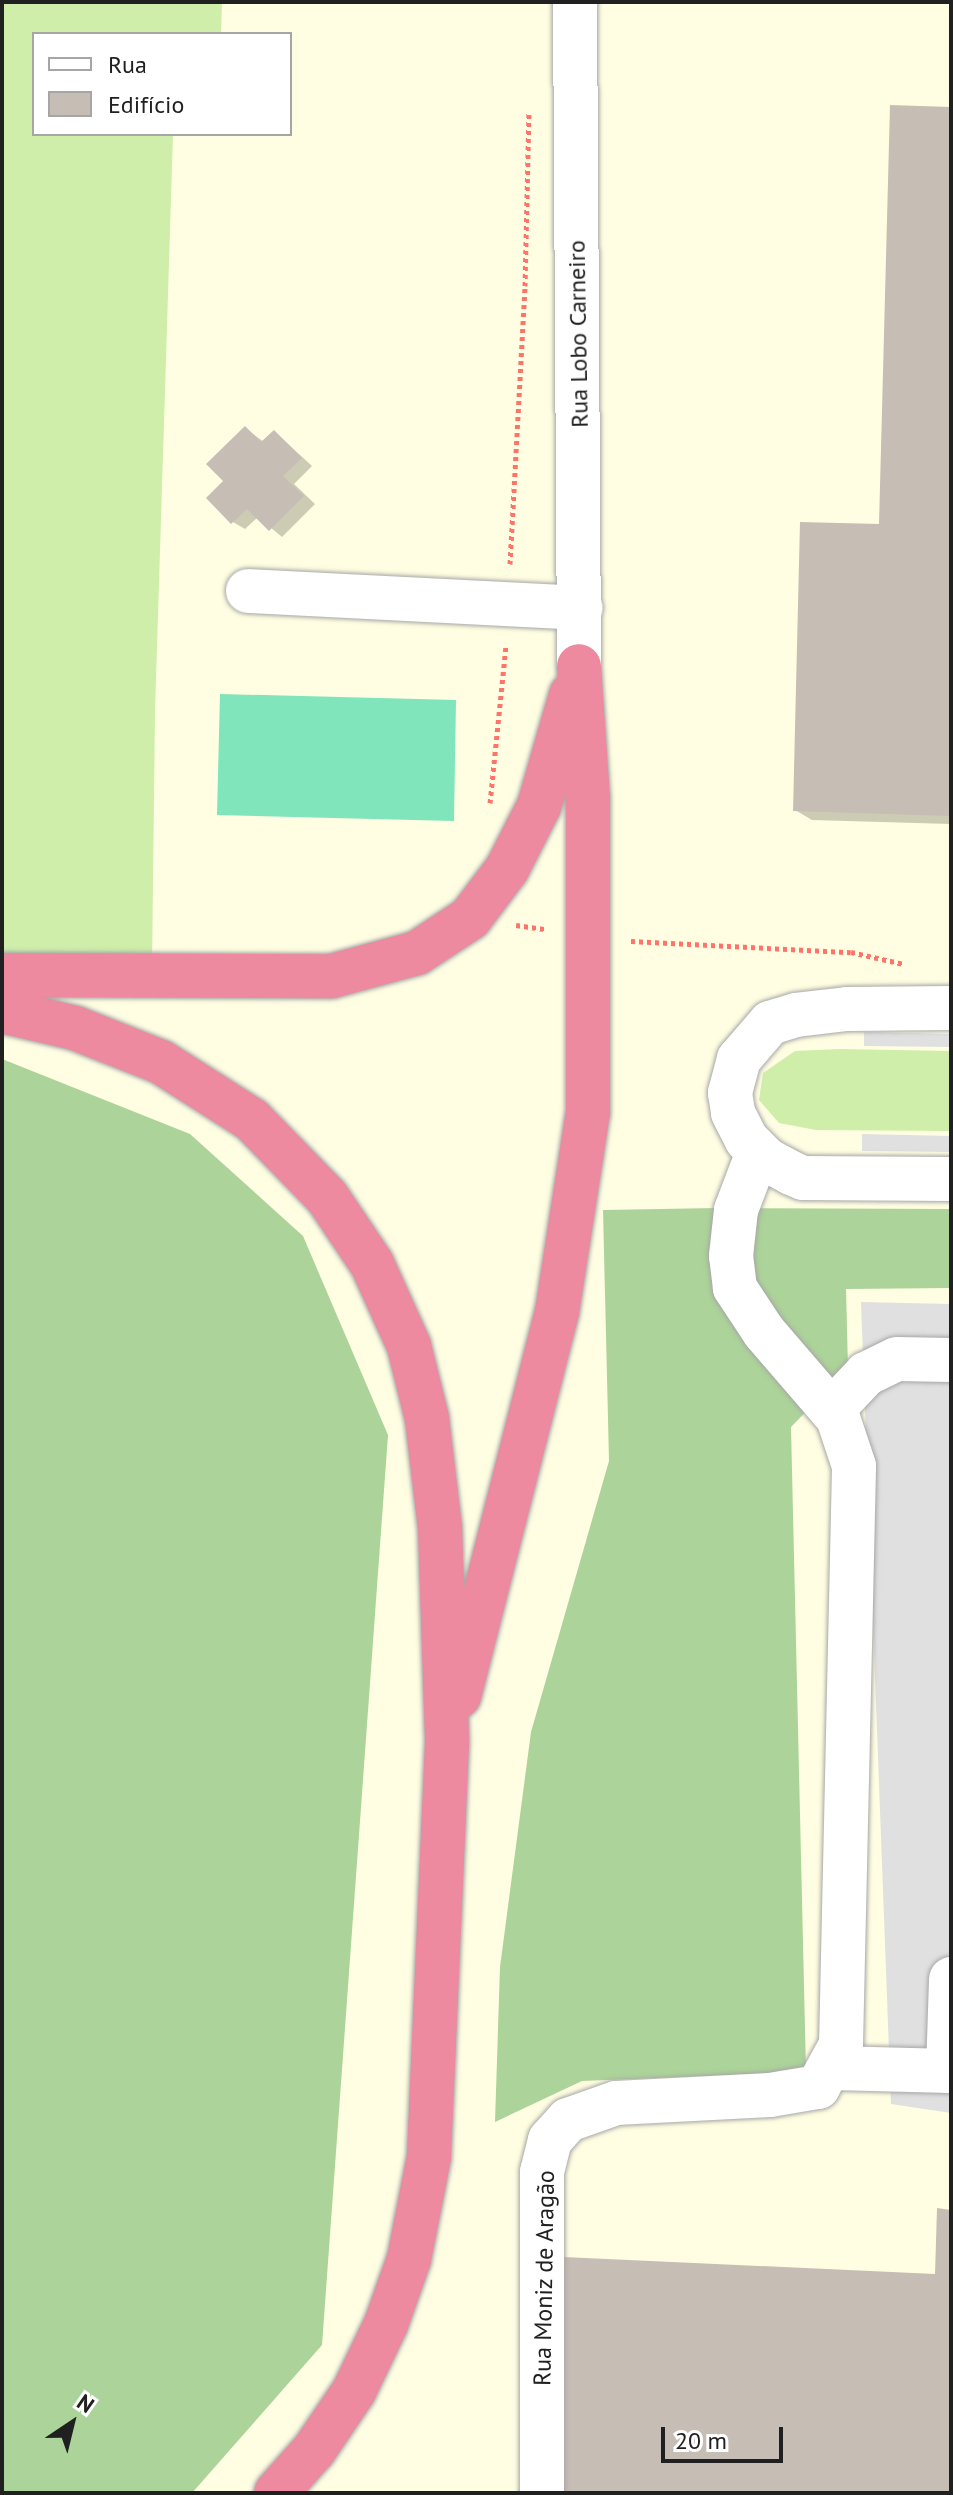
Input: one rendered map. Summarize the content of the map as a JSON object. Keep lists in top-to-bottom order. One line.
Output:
{"streets":{"street":["Rua Lobo Carneiro","Rua Moniz de Aragão"]},"legend":["Rua","Edifício"],"scale_bar":"20 m","north":"top right"}
